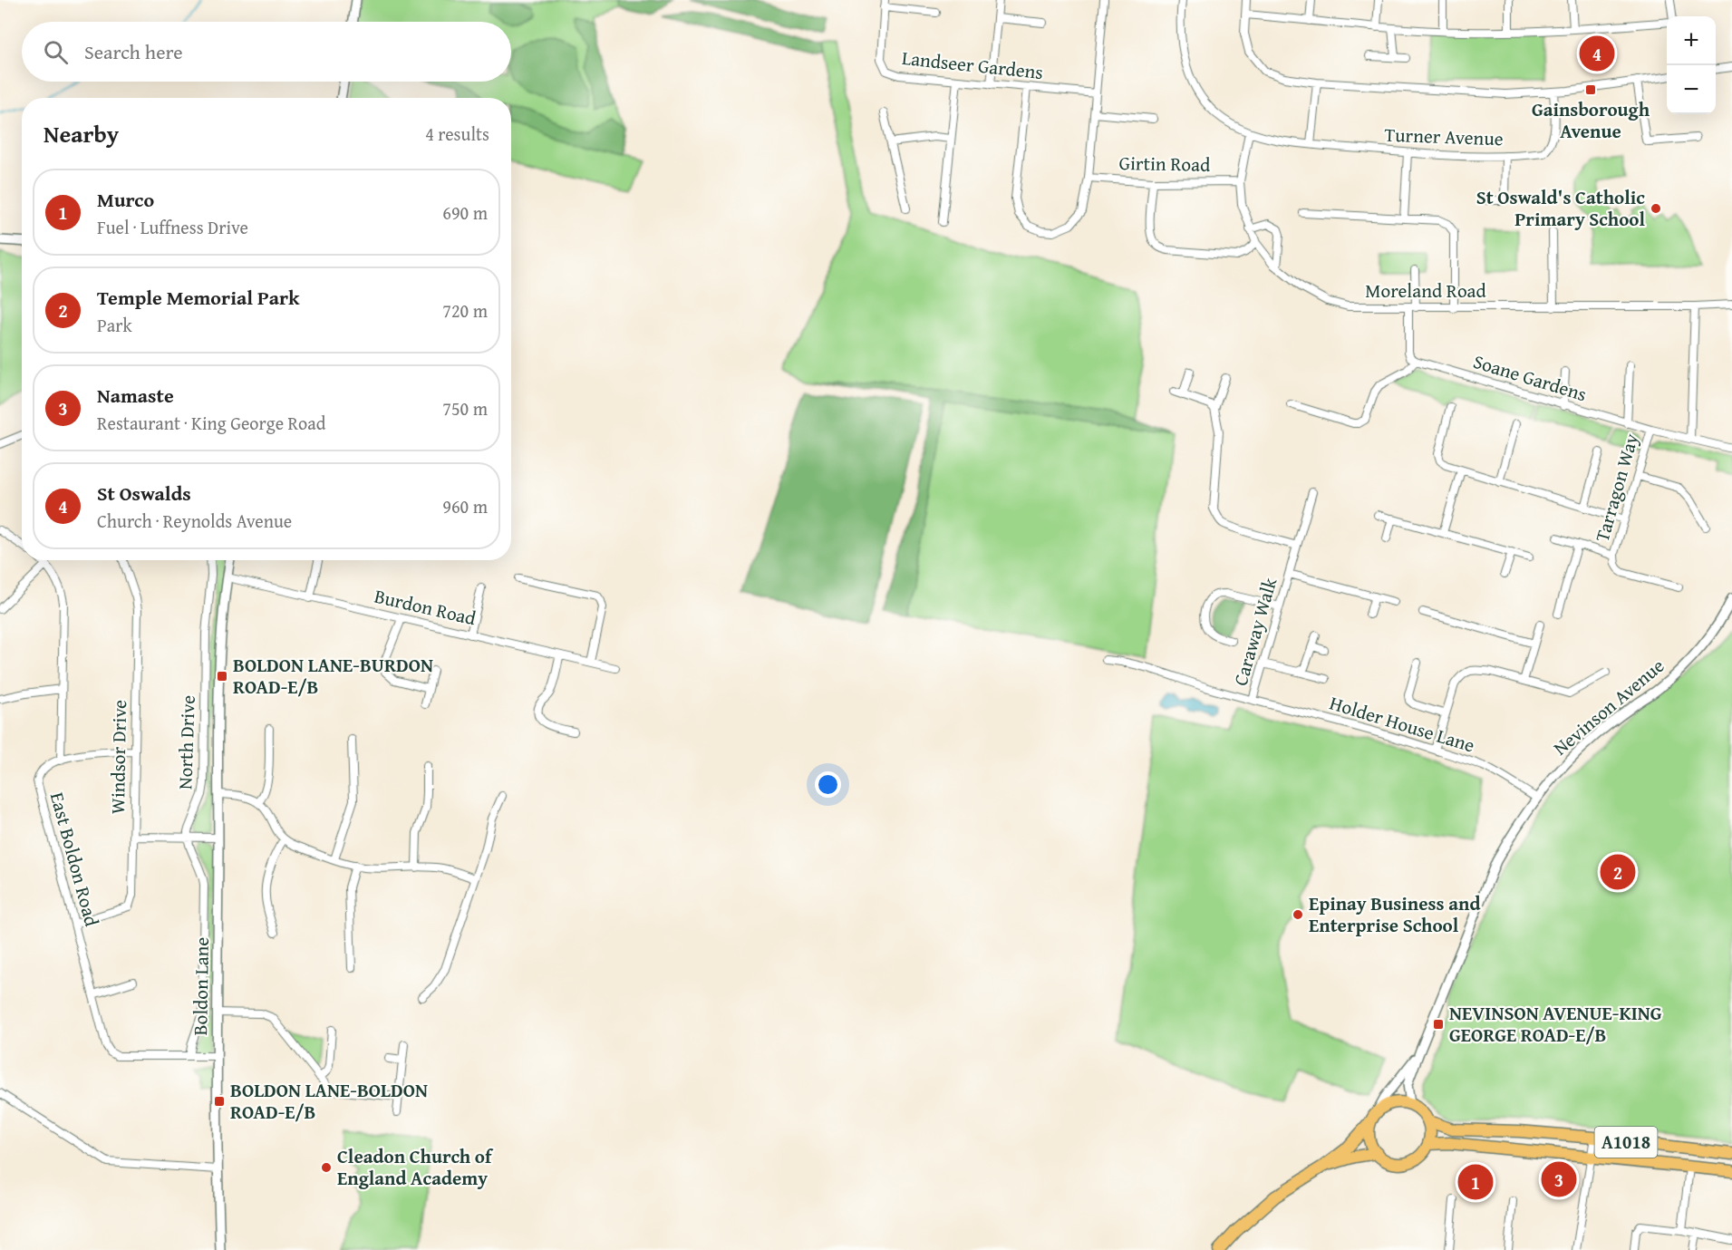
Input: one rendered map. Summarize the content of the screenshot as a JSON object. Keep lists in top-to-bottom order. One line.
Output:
{"streets":{"highway":["A1018"],"street":["Landseer Gardens","Turner Avenue","Girtin Road","Moreland Road","Soane Gardens","Tarragon Way","Burdon Road","Caraway Walk","Nevinson Avenue","Holder House Lane","North Drive","Windsor Drive","East Boldon Road","Boldon Lane"]},"crossings":[["Turner Avenue","Moreland Road"],["Girtin Road","Moreland Road"],["Soane Gardens","Tarragon Way"],["Burdon Road","Boldon Lane"],["Caraway Walk","Holder House Lane"],["Nevinson Avenue","Holder House Lane"],["Nevinson Avenue","A1018"],["Windsor Drive","East Boldon Road"],["East Boldon Road","Boldon Lane"]],"places":{"transit":["Gainsborough Avenue","BOLDON LANE-BURDON ROAD-E/B","NEVINSON AVENUE-KING GEORGE ROAD-E/B","BOLDON LANE-BOLDON ROAD-E/B"],"other":["St Oswald's Catholic Primary School","Epinay Business and Enterprise School","Cleadon Church of England Academy"]},"page":{"map_buttons":["+","−"],"search":"Search here","pins":["4","2","3","1"],"heading":["Nearby","4 results"],"list":[{"mark":"1","name":"Murco","note":"Fuel · Luffness Drive","value":"690 m"},{"mark":"2","name":"Temple Memorial Park","note":"Park","value":"720 m"},{"mark":"3","name":"Namaste","note":"Restaurant · King George Road","value":"750 m"},{"mark":"4","name":"St Oswalds","note":"Church · Reynolds Avenue","value":"960 m"}]}}
